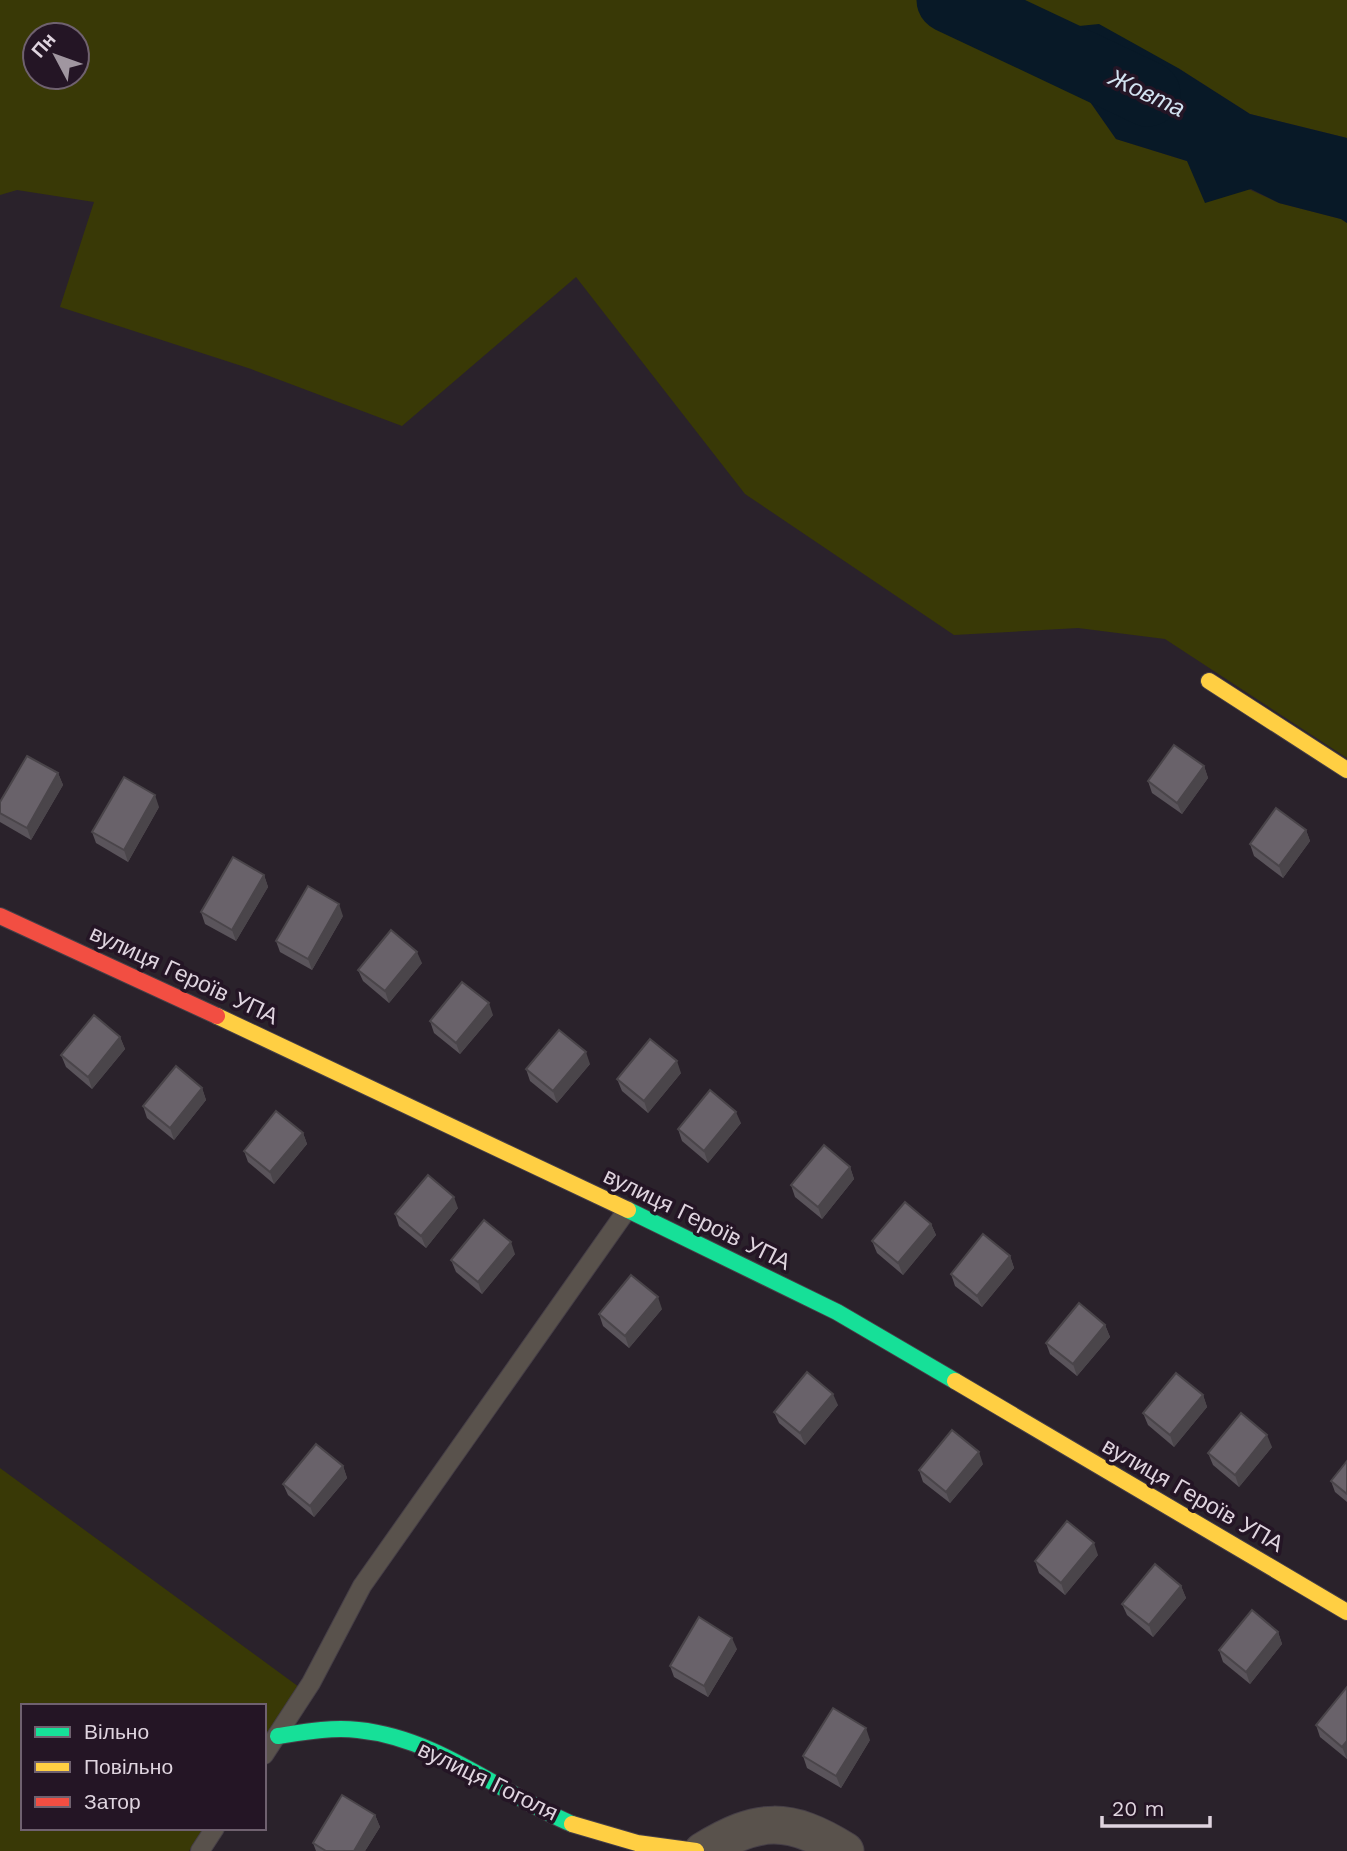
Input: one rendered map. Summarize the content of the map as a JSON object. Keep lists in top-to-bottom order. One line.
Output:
{"streets":{"street":["вулиця Героїв УПА","вулиця Гоголя"]},"water":["Жовта"],"legend":["Вільно","Повільно","Затор"],"scale_bar":"20 m","north":"top left"}
